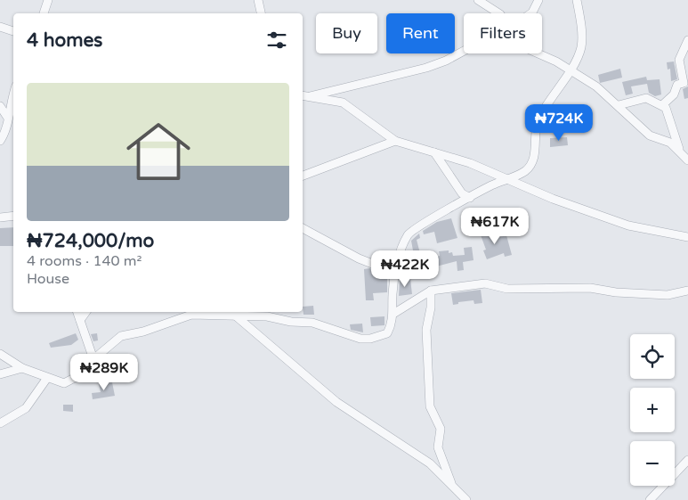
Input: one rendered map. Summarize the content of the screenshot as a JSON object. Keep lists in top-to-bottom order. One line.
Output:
{"page":{"chip":["Buy","Rent","Filters"],"heading":"4 homes","list":[{"name":"₦724,000/mo","note":"4 rooms · 140 m² · House"}],"price":["₦724K","₦617K","₦422K","₦289K"],"map_buttons":["+","−"]}}
